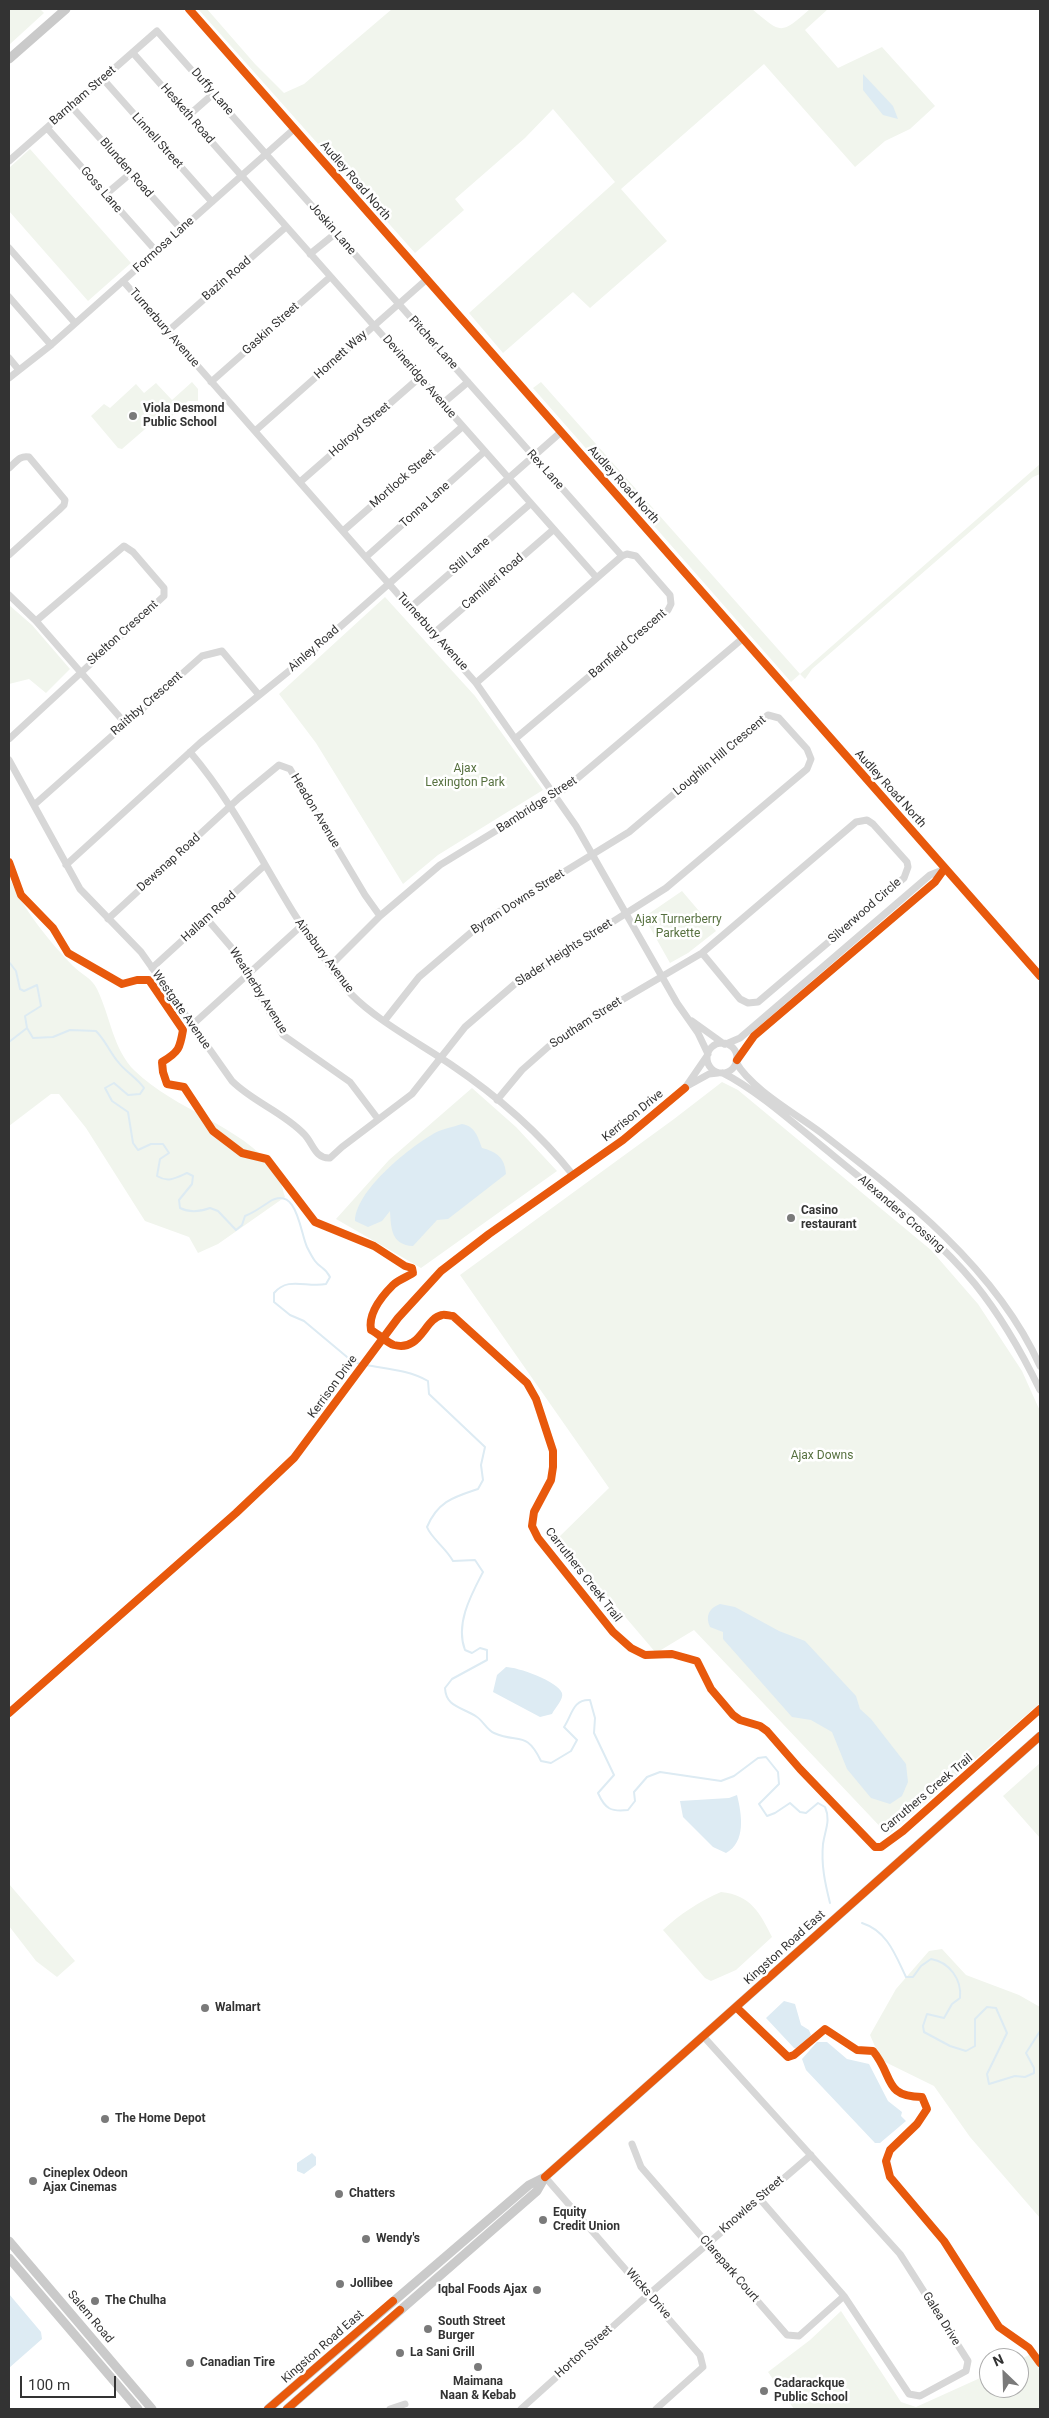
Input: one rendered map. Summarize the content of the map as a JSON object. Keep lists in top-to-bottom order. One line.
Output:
{"streets":{"main road":["Kingston Road East","Salem Road"],"street":["Duffy Lane","Barnham Street","Hesketh Road","Linnell Street","Blunden Road","Audley Road North","Goss Lane","Joskin Lane","Formosa Lane","Bazin Road","Turnerbury Avenue","Gaskin Street","Pitcher Lane","Hornett Way","Devineridge Avenue","Holroyd Street","Rex Lane","Mortlock Street","Tonna Lane","Still Lane","Camilleri Road","Skelton Crescent","Barnfield Crescent","Ainley Road","Raithby Crescent","Loughlin Hill Crescent","Bambridge Street","Headon Avenue","Dewsnap Road","Byram Downs Street","Silverwood Circle","Hallam Road","Slader Heights Street","Ainsbury Avenue","Weatherby Avenue","Westgate Avenue","Southam Street","Kerrison Drive","Alexanders Crossing","Knowles Street","Clarepark Court","Wicks Drive","Galea Drive","Horton Street"],"cycle path":["Carruthers Creek Trail"]},"crossings":[["Duffy Lane","Barnham Street"],["Duffy Lane","Joskin Lane"],["Duffy Lane","Formosa Lane"],["Barnham Street","Hesketh Road"],["Barnham Street","Linnell Street"],["Barnham Street","Blunden Road"],["Barnham Street","Goss Lane"],["Hesketh Road","Formosa Lane"],["Hesketh Road","Devineridge Avenue"],["Linnell Street","Formosa Lane"],["Blunden Road","Formosa Lane"],["Audley Road North","Formosa Lane"],["Audley Road North","Hornett Way"],["Audley Road North","Ainley Road"],["Audley Road North","Bambridge Street"],["Goss Lane","Formosa Lane"],["Joskin Lane","Formosa Lane"],["Joskin Lane","Pitcher Lane"],["Joskin Lane","Hornett Way"],["Formosa Lane","Turnerbury Avenue"],["Formosa Lane","Devineridge Avenue"],["Bazin Road","Turnerbury Avenue"],["Bazin Road","Devineridge Avenue"],["Turnerbury Avenue","Gaskin Street"],["Turnerbury Avenue","Hornett Way"],["Turnerbury Avenue","Holroyd Street"],["Turnerbury Avenue","Mortlock Street"],["Turnerbury Avenue","Tonna Lane"],["Turnerbury Avenue","Still Lane"],["Turnerbury Avenue","Camilleri Road"],["Turnerbury Avenue","Barnfield Crescent"],["Turnerbury Avenue","Ainley Road"],["Turnerbury Avenue","Loughlin Hill Crescent"],["Turnerbury Avenue","Bambridge Street"],["Turnerbury Avenue","Byram Downs Street"],["Turnerbury Avenue","Silverwood Circle"],["Turnerbury Avenue","Slader Heights Street"],["Turnerbury Avenue","Southam Street"],["Turnerbury Avenue","Kerrison Drive"],["Turnerbury Avenue","Alexanders Crossing"],["Gaskin Street","Devineridge Avenue"],["Pitcher Lane","Hornett Way"],["Pitcher Lane","Rex Lane"],["Hornett Way","Devineridge Avenue"],["Devineridge Avenue","Holroyd Street"],["Devineridge Avenue","Mortlock Street"],["Devineridge Avenue","Tonna Lane"],["Devineridge Avenue","Still Lane"],["Devineridge Avenue","Camilleri Road"],["Devineridge Avenue","Ainley Road"],["Rex Lane","Barnfield Crescent"],["Rex Lane","Ainley Road"],["Ainley Road","Raithby Crescent"],["Ainley Road","Ainsbury Avenue"],["Ainley Road","Westgate Avenue"],["Raithby Crescent","Westgate Avenue"],["Loughlin Hill Crescent","Byram Downs Street"],["Loughlin Hill Crescent","Slader Heights Street"],["Bambridge Street","Headon Avenue"],["Bambridge Street","Ainsbury Avenue"],["Headon Avenue","Dewsnap Road"],["Headon Avenue","Ainsbury Avenue"],["Dewsnap Road","Ainsbury Avenue"],["Dewsnap Road","Westgate Avenue"],["Byram Downs Street","Ainsbury Avenue"],["Silverwood Circle","Southam Street"],["Hallam Road","Ainsbury Avenue"],["Hallam Road","Weatherby Avenue"],["Hallam Road","Westgate Avenue"],["Slader Heights Street","Ainsbury Avenue"],["Slader Heights Street","Westgate Avenue"],["Ainsbury Avenue","Westgate Avenue"],["Ainsbury Avenue","Southam Street"],["Ainsbury Avenue","Kerrison Drive"],["Weatherby Avenue","Westgate Avenue"],["Kerrison Drive","Alexanders Crossing"],["Kingston Road East","Wicks Drive"],["Kingston Road East","Galea Drive"],["Knowles Street","Clarepark Court"],["Knowles Street","Wicks Drive"],["Knowles Street","Galea Drive"],["Knowles Street","Horton Street"],["Clarepark Court","Galea Drive"],["Wicks Drive","Horton Street"]],"parks":["Ajax Lexington Park","Ajax Turnerberry Parkette","Ajax Downs"],"places":["Viola Desmond Public School","Casino restaurant","Walmart","The Home Depot","Cineplex Odeon Ajax Cinemas","Chatters","Equity Credit Union","Wendy's","Jollibee","Iqbal Foods Ajax","The Chulha","South Street Burger","La Sani Grill","Canadian Tire","Maimana Naan & Kebab","Cadarackque Public School"],"scale_bar":"100 m","north":"top left"}
